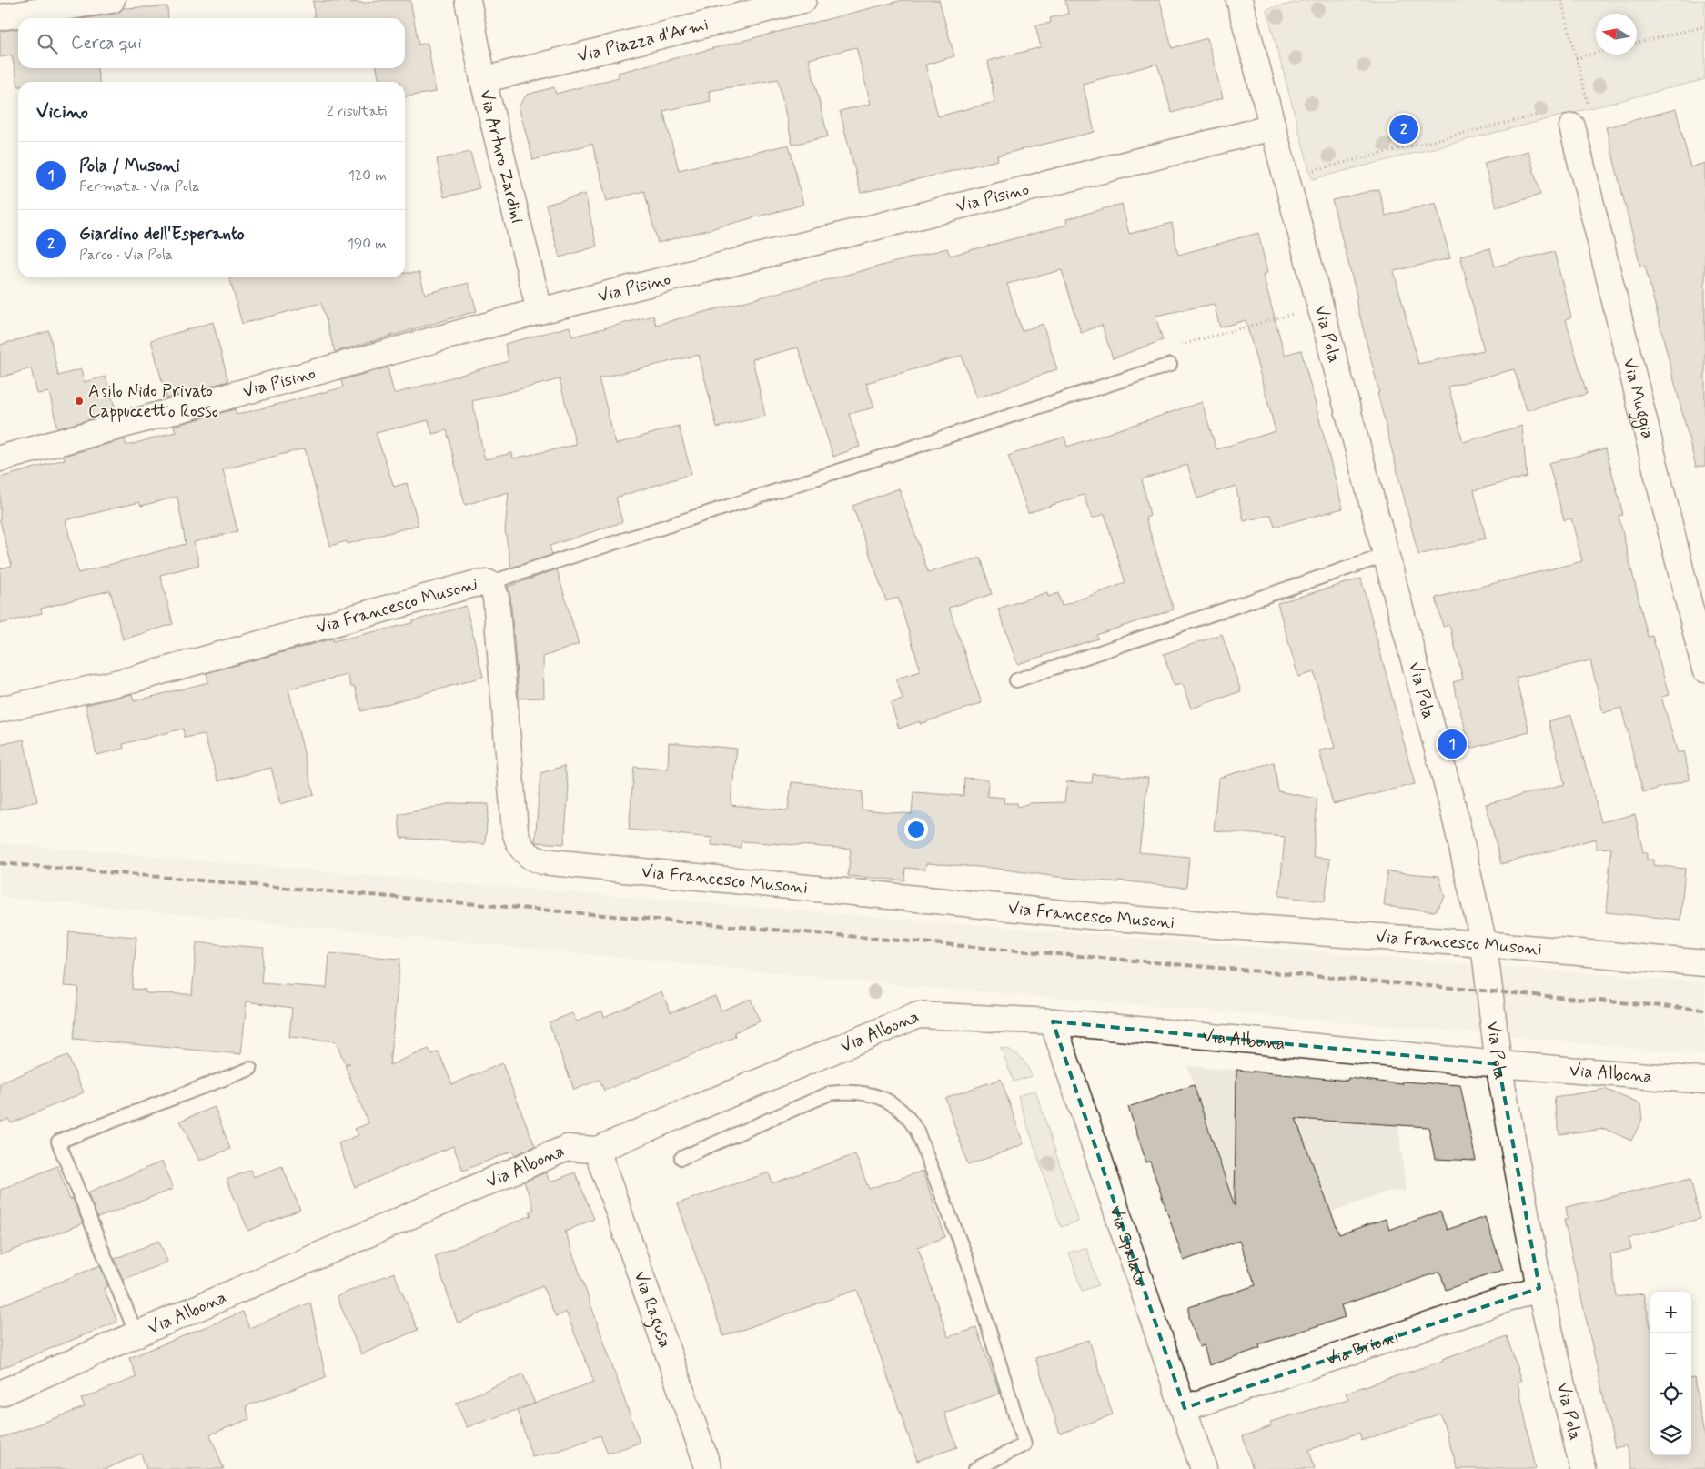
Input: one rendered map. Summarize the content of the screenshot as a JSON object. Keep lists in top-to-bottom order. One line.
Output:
{"streets":{"street":["Via Piazza d'Armi","Via Arturo Zardini","Via Pisino","Via Pola","Via Muggia","Via Francesco Musoni","Via Albona","Via Spalato","Via Ragusa","Via Brioni"]},"crossings":[["Via Piazza d'Armi","Via Arturo Zardini"],["Via Arturo Zardini","Via Pisino"],["Via Pisino","Via Pola"],["Via Pola","Via Francesco Musoni"],["Via Pola","Via Albona"],["Via Pola","Via Brioni"],["Via Albona","Via Spalato"],["Via Albona","Via Ragusa"],["Via Spalato","Via Brioni"]],"places":["Asilo Nido Privato Cappuccetto Rosso"],"north":"left","page":{"search":"Cerca qui","heading":["Vicino","2 risultati"],"pins":["2","1"],"list":[{"mark":"1","name":"Pola / Musoni","note":"Fermata · Via Pola","value":"120 m"},{"mark":"2","name":"Giardino dell'Esperanto","note":"Parco · Via Pola","value":"190 m"}],"map_buttons":["+","−"]}}
